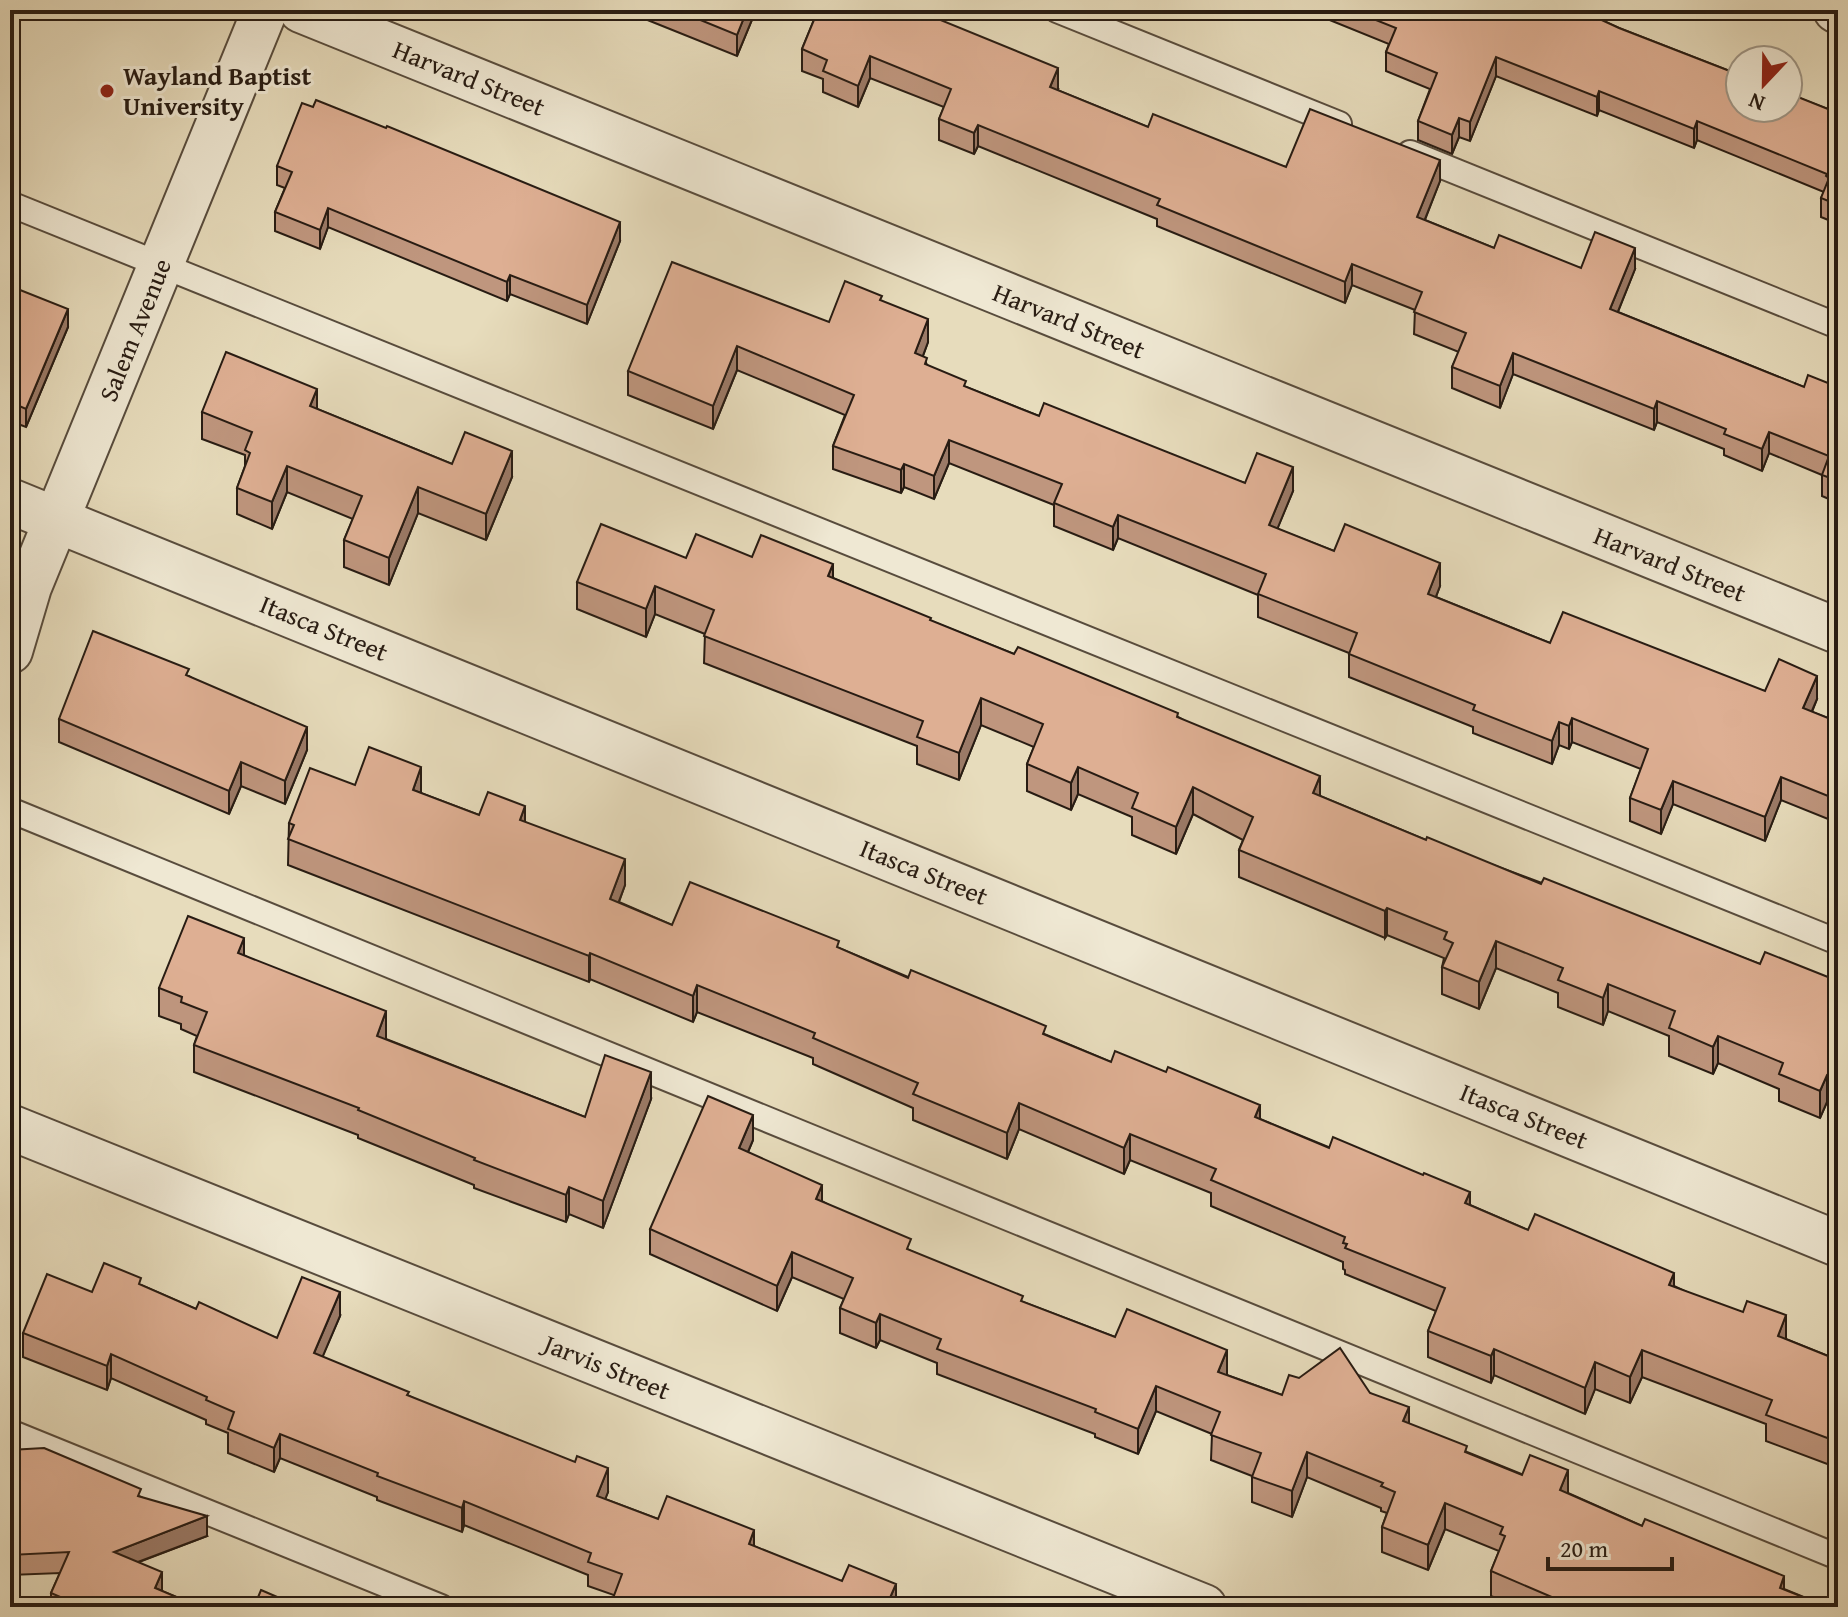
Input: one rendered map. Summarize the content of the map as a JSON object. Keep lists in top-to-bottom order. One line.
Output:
{"streets":{"street":["Harvard Street","Salem Avenue","Itasca Street","Jarvis Street"]},"crossings":[["Salem Avenue","Itasca Street"]],"places":["Wayland Baptist University"],"scale_bar":"20 m","north":"bottom"}
